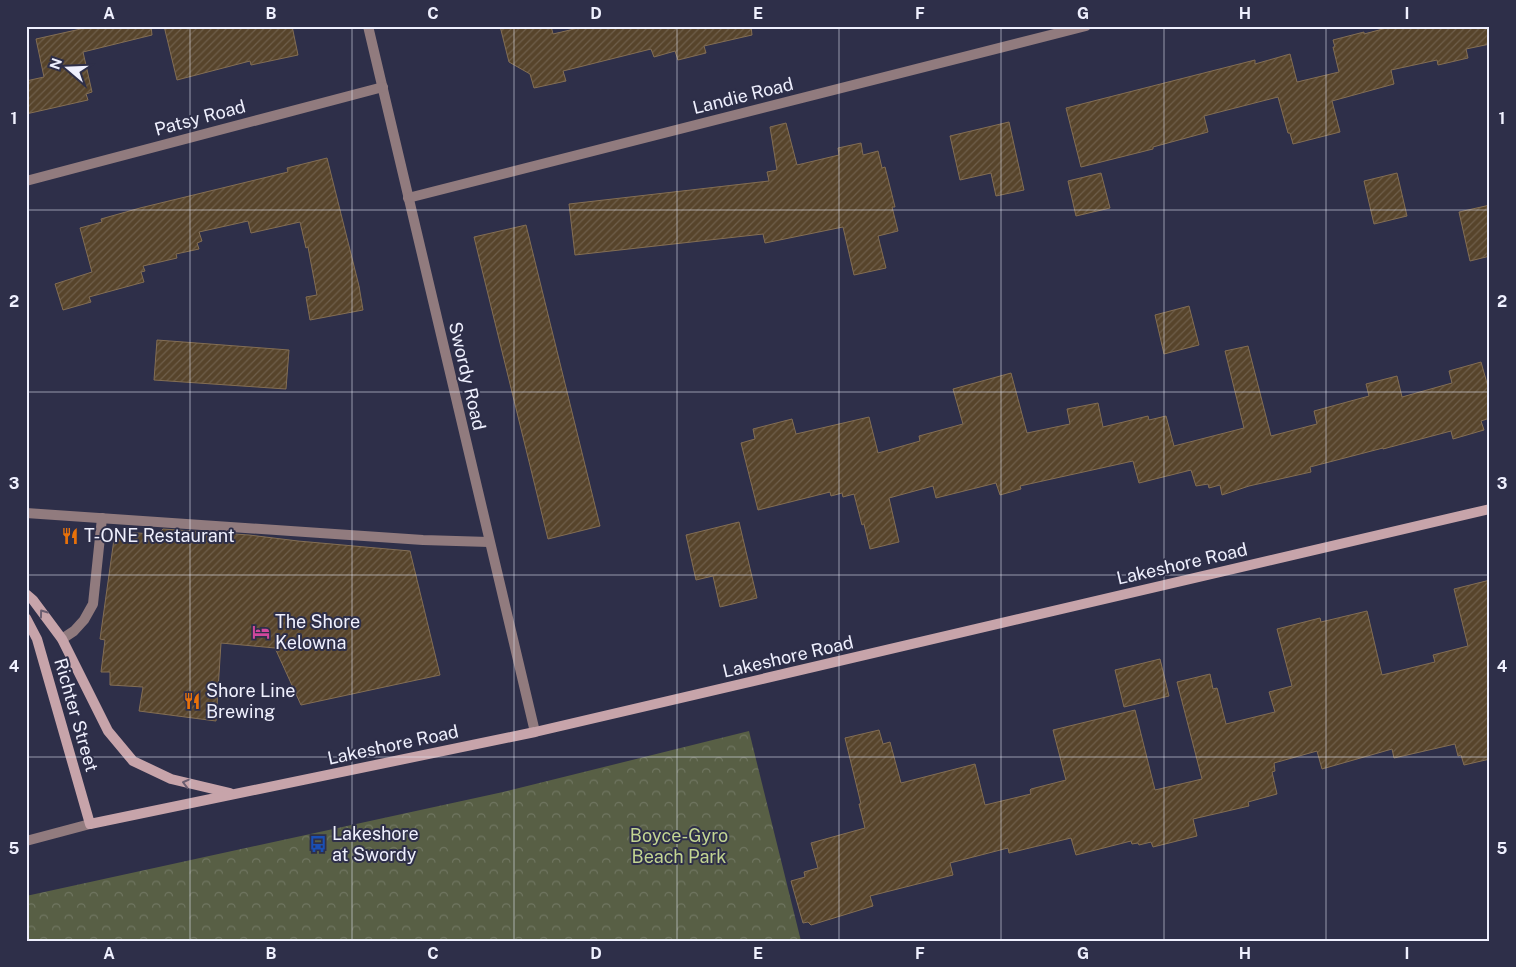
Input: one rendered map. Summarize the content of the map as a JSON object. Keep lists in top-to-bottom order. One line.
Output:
{"streets":{"main road":["Lakeshore Road","Richter Street"],"street":["Landie Road","Patsy Road","Swordy Road"]},"crossings":[["Landie Road","Swordy Road"],["Patsy Road","Swordy Road"],["Swordy Road","Lakeshore Road"],["Lakeshore Road","Richter Street"]],"parks":["Boyce-Gyro Beach Park"],"places":{"restaurant":["T-ONE Restaurant","Shore Line Brewing"],"hotel":["The Shore Kelowna"],"bus stop":["Lakeshore at Swordy"]},"north":"left","grid":{"columns":["A","B","C","D","E","F","G","H","I"],"rows":["1","2","3","4","5"]}}
